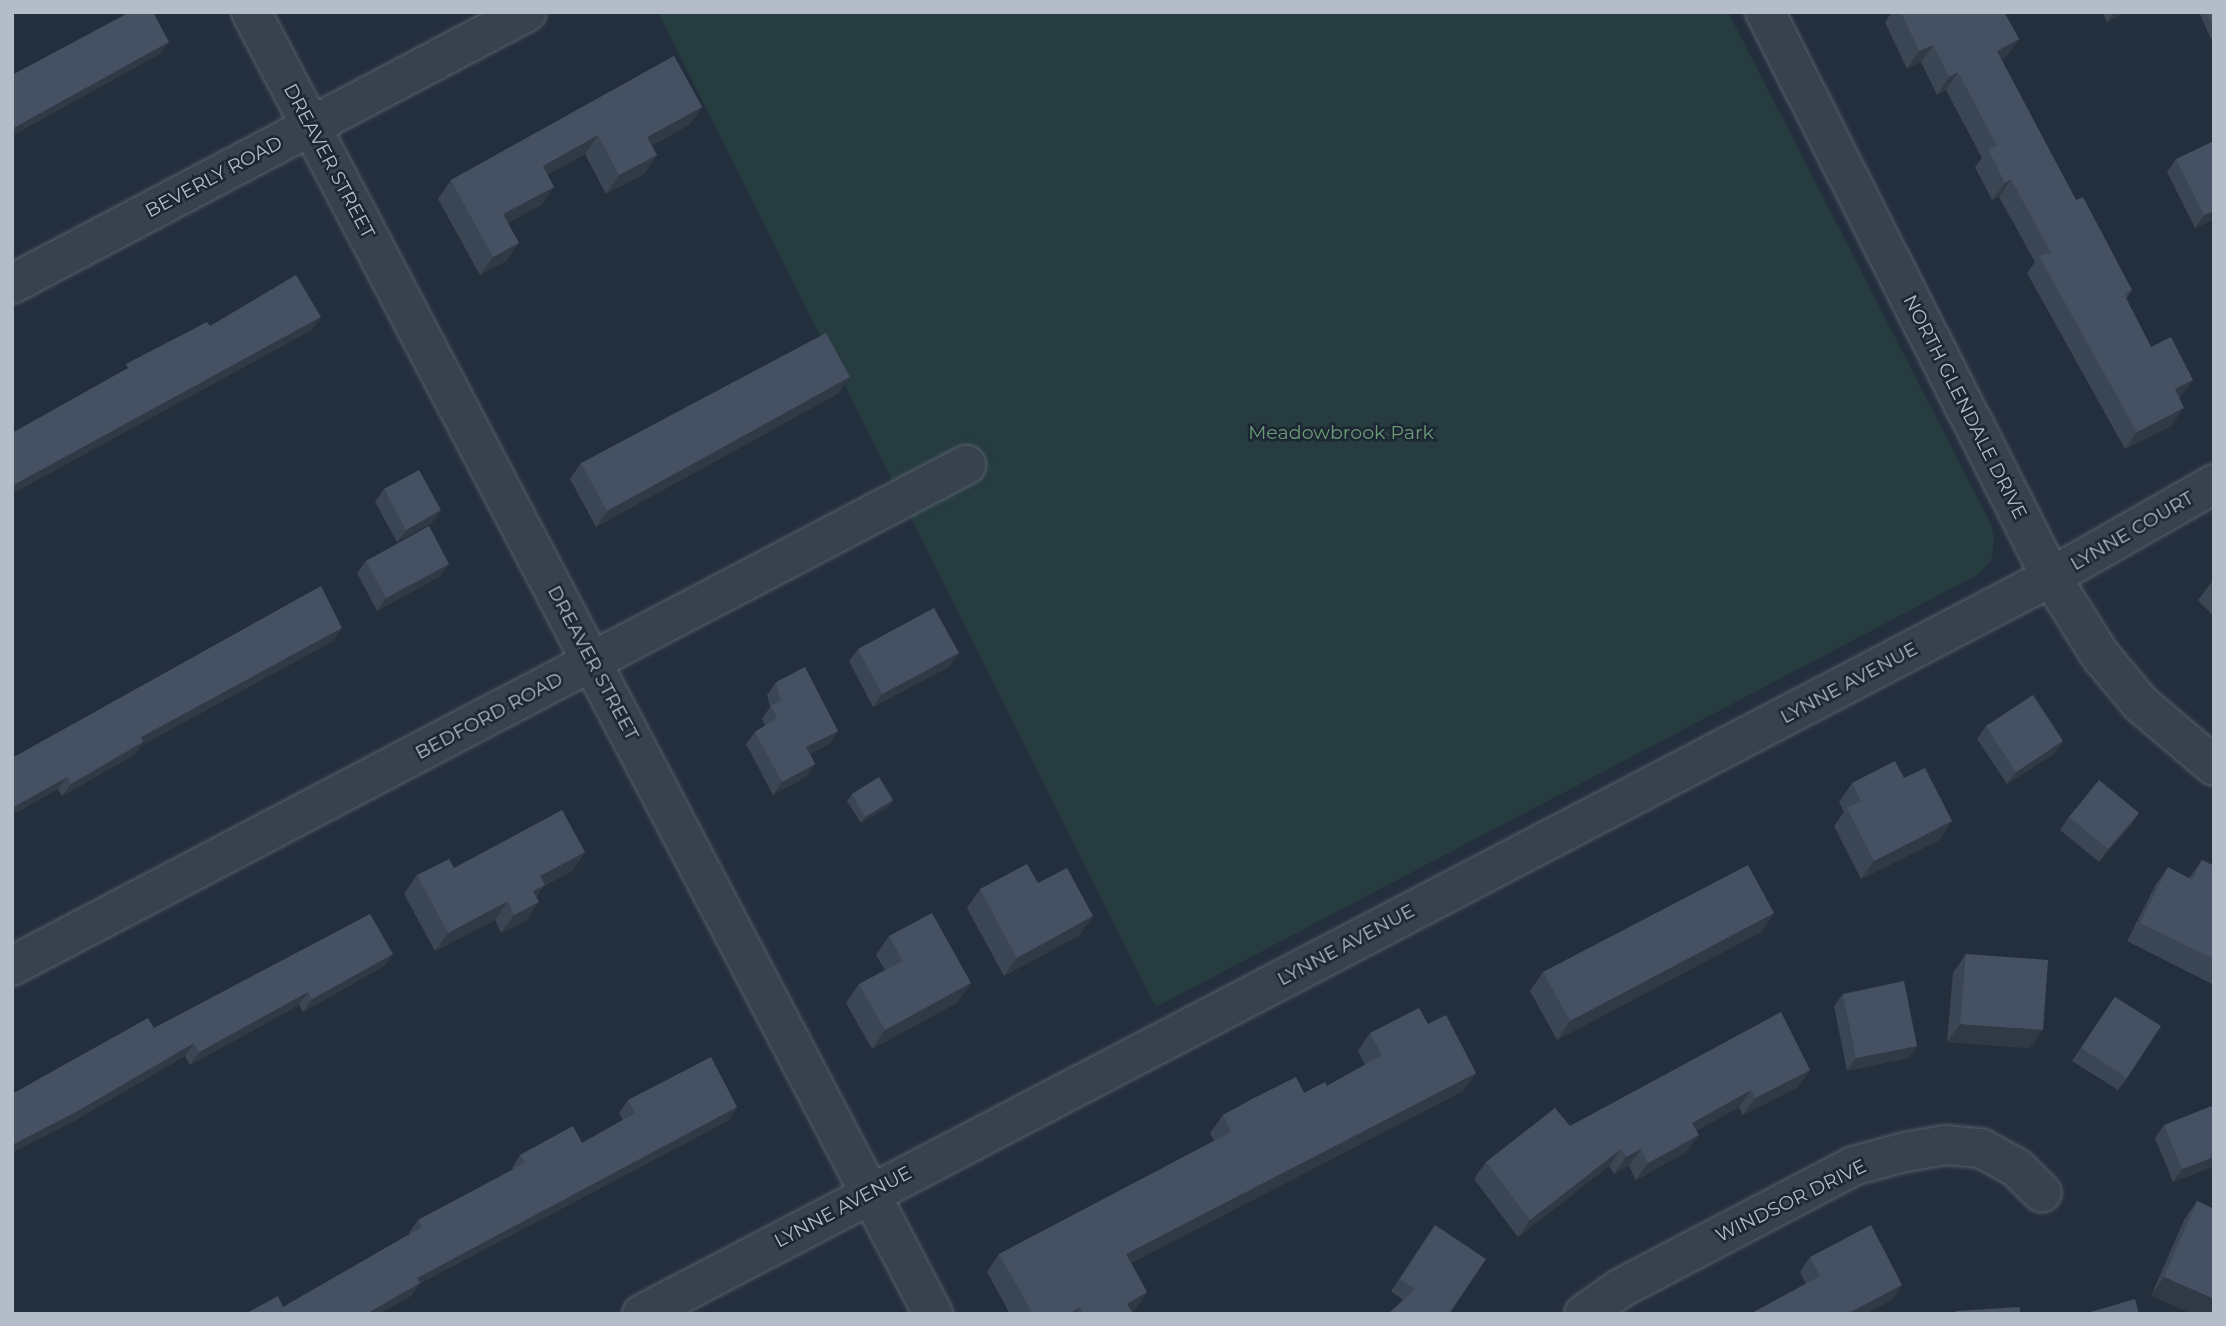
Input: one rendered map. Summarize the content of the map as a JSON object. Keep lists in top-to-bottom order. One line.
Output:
{"streets":{"street":["DREAVER STREET","BEVERLY ROAD","NORTH GLENDALE DRIVE","LYNNE COURT","LYNNE AVENUE","BEDFORD ROAD","WINDSOR DRIVE"]},"crossings":[["DREAVER STREET","BEVERLY ROAD"],["DREAVER STREET","LYNNE AVENUE"],["DREAVER STREET","BEDFORD ROAD"],["NORTH GLENDALE DRIVE","LYNNE COURT"],["NORTH GLENDALE DRIVE","LYNNE AVENUE"],["LYNNE COURT","LYNNE AVENUE"]],"parks":["Meadowbrook Park"]}
